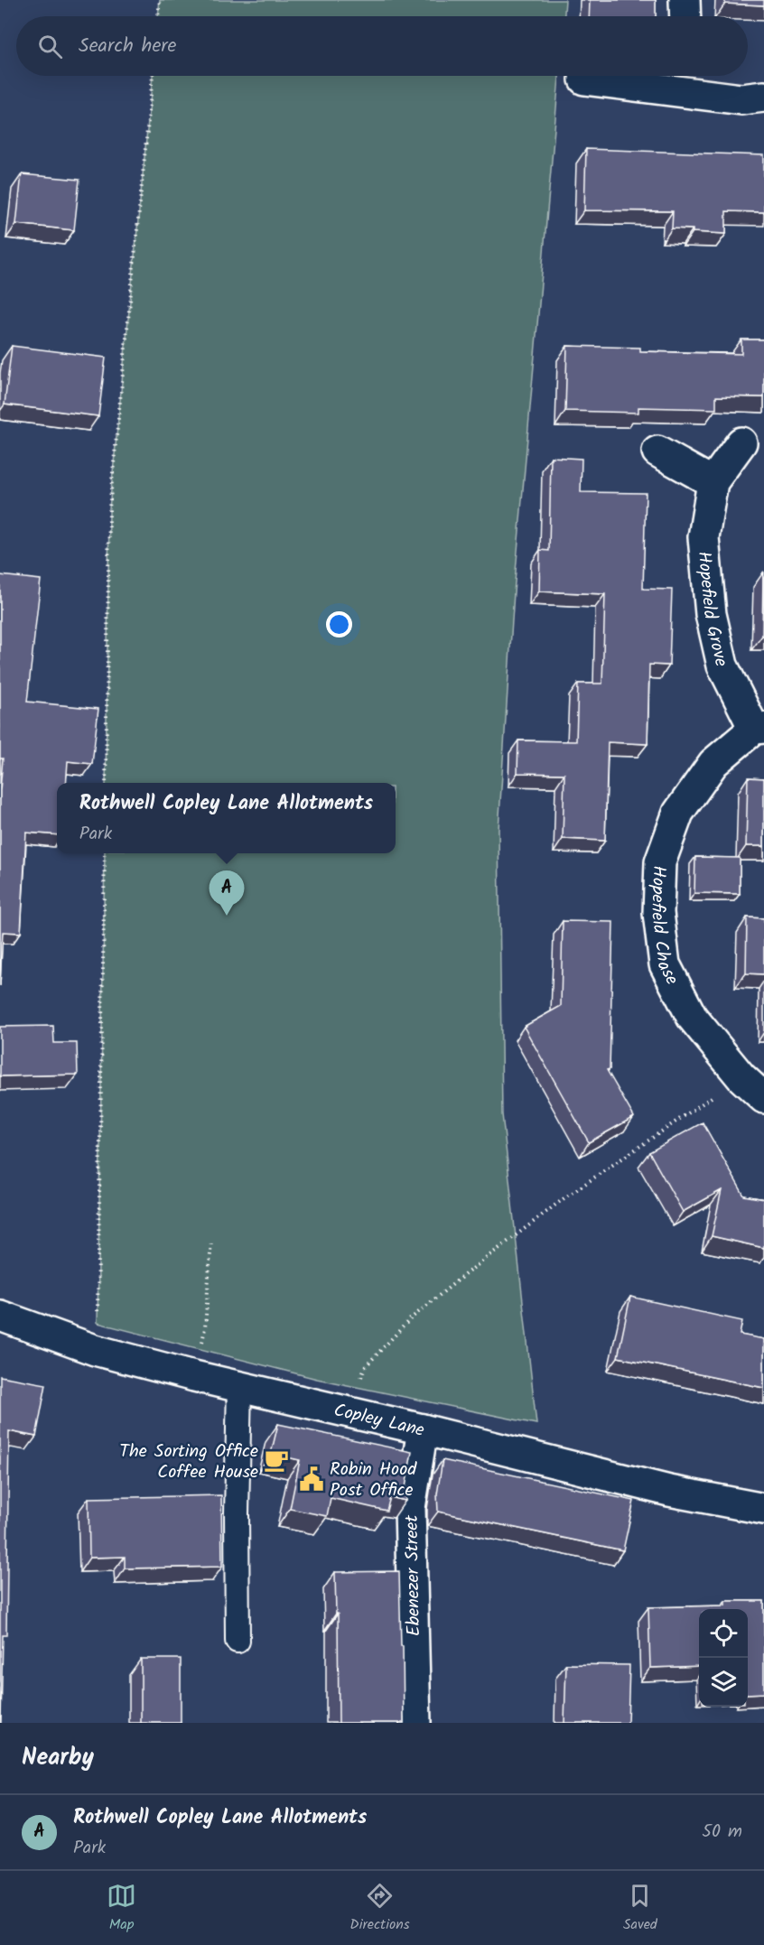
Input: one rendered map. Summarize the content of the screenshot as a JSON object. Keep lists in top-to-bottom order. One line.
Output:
{"streets":{"street":["Hopefield Grove","Hopefield Chase","Copley Lane","Ebenezer Street"]},"crossings":[["Hopefield Grove","Hopefield Chase"],["Copley Lane","Ebenezer Street"]],"places":{"cafe":["The Sorting Office Coffee House"],"public building":["Robin Hood Post Office"]},"page":{"search":"Search here","popup":["Rothwell Copley Lane Allotments","Park"],"pins":"A","heading":"Nearby","list":[{"mark":"A","name":"Rothwell Copley Lane Allotments","note":"Park","value":"50 m"}],"nav":["Map","Directions","Saved"]}}
